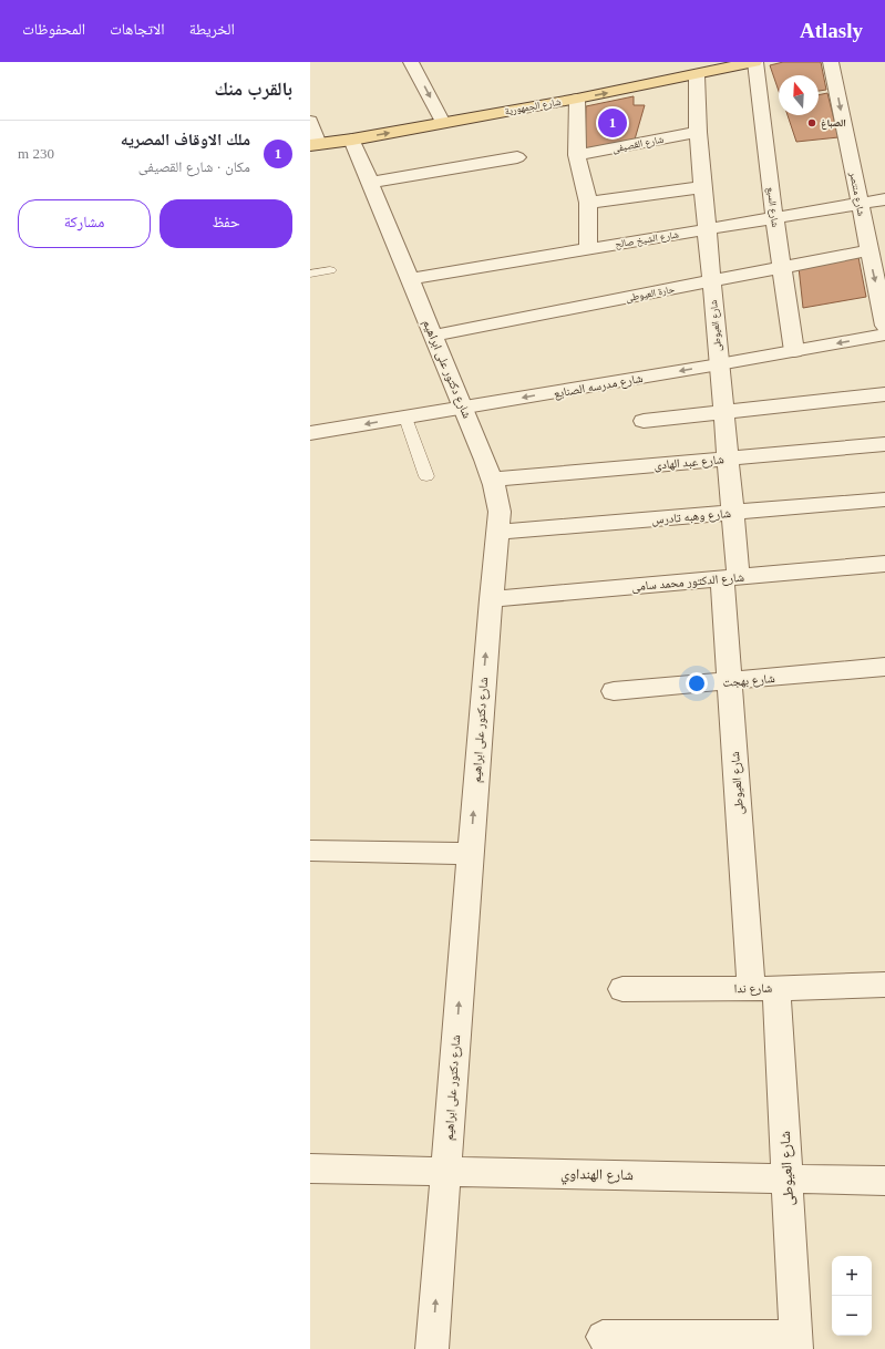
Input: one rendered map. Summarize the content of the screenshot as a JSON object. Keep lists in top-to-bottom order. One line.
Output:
{"streets":{"main road":["شارع الجمهورية"],"street":["شارع القصيفى","شارع منتصر","شارع السبع","شارع الشيخ صالح","حارة العيوطى","شارع العيوطى","شارع دكتور على ابراهيم","شارع مدرسه الصنايع","شارع عبد الهادى","شارع وهبه تادرس","شارع الدكتور محمد سامى","شارع بهجت","شارع ندا","شارع الهنداوي"]},"crossings":[["شارع الجمهورية","شارع السبع"],["شارع الجمهورية","شارع العيوطى"],["شارع الجمهورية","شارع دكتور على ابراهيم"],["شارع القصيفى","شارع العيوطى"],["شارع منتصر","شارع الشيخ صالح"],["شارع منتصر","حارة العيوطى"],["شارع السبع","شارع الشيخ صالح"],["شارع السبع","حارة العيوطى"],["شارع السبع","شارع مدرسه الصنايع"],["شارع الشيخ صالح","شارع العيوطى"],["شارع الشيخ صالح","شارع دكتور على ابراهيم"],["حارة العيوطى","شارع العيوطى"],["حارة العيوطى","شارع دكتور على ابراهيم"],["شارع العيوطى","شارع مدرسه الصنايع"],["شارع العيوطى","شارع عبد الهادى"],["شارع العيوطى","شارع وهبه تادرس"],["شارع العيوطى","شارع الدكتور محمد سامى"],["شارع العيوطى","شارع بهجت"],["شارع العيوطى","شارع ندا"],["شارع العيوطى","شارع الهنداوي"],["شارع دكتور على ابراهيم","شارع مدرسه الصنايع"],["شارع دكتور على ابراهيم","شارع عبد الهادى"],["شارع دكتور على ابراهيم","شارع وهبه تادرس"],["شارع دكتور على ابراهيم","شارع الدكتور محمد سامى"],["شارع دكتور على ابراهيم","شارع الهنداوي"]],"one_way":["شارع الجمهورية","شارع منتصر","شارع دكتور على ابراهيم"],"places":["الصباغ"],"north":"top","page":{"header":"Atlasly","nav":["الخريطة","الاتجاهات","المحفوظات"],"heading":"بالقرب منك","pins":"1","list":[{"mark":"1","name":"ملك الاوقاف المصريه","note":"مكان · شارع القصيفى","value":"230 m"}],"buttons":["حفظ","مشاركة"],"map_buttons":["+","−"]}}
